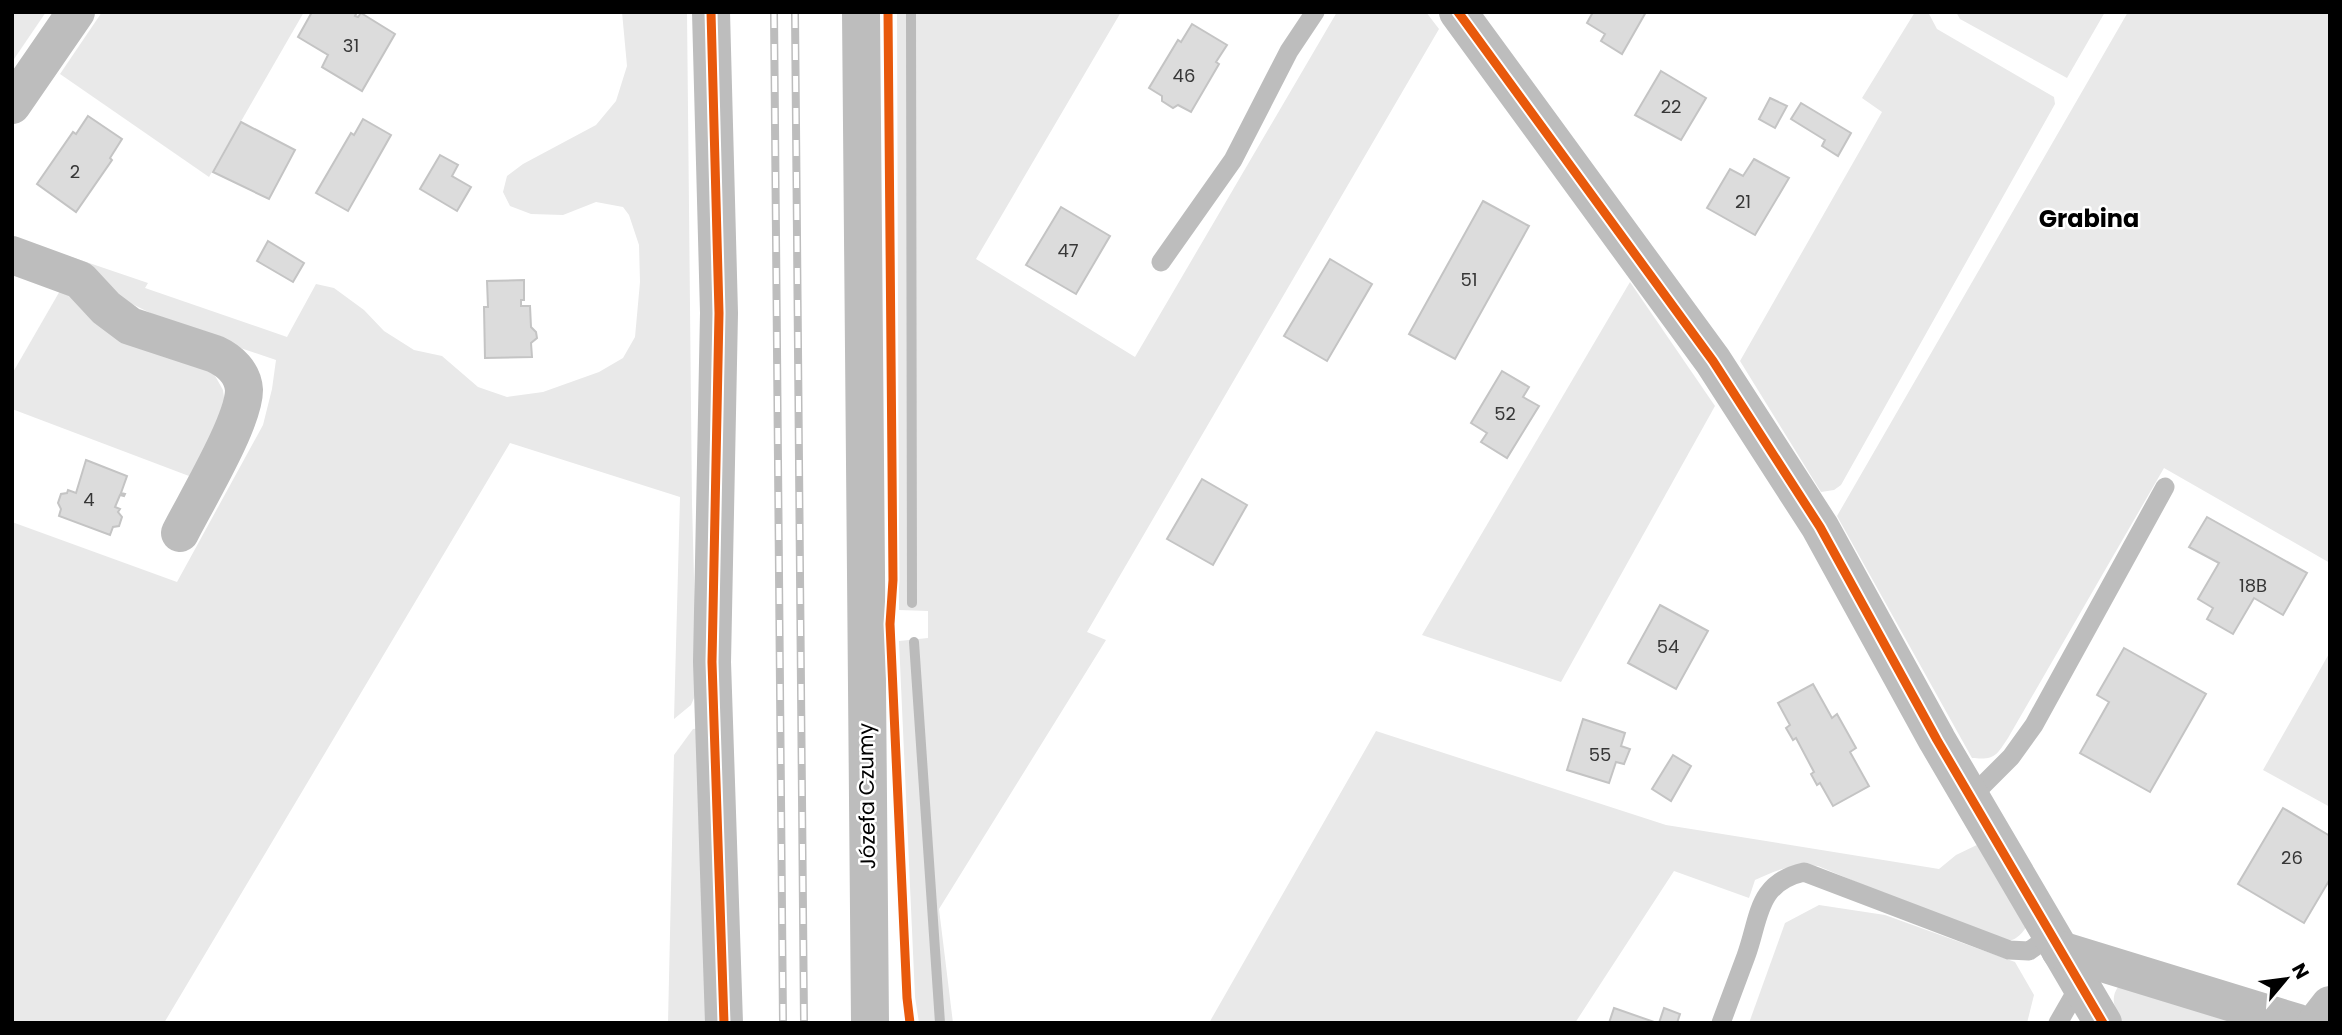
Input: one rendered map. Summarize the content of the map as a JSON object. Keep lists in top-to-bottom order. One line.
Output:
{"streets":{"street":["Józefa Czumy"]},"districts":["Grabina"],"house_numbers":["31","46","22","2","21","47","51","52","4","18B","54","55","26"],"north":"top right"}
